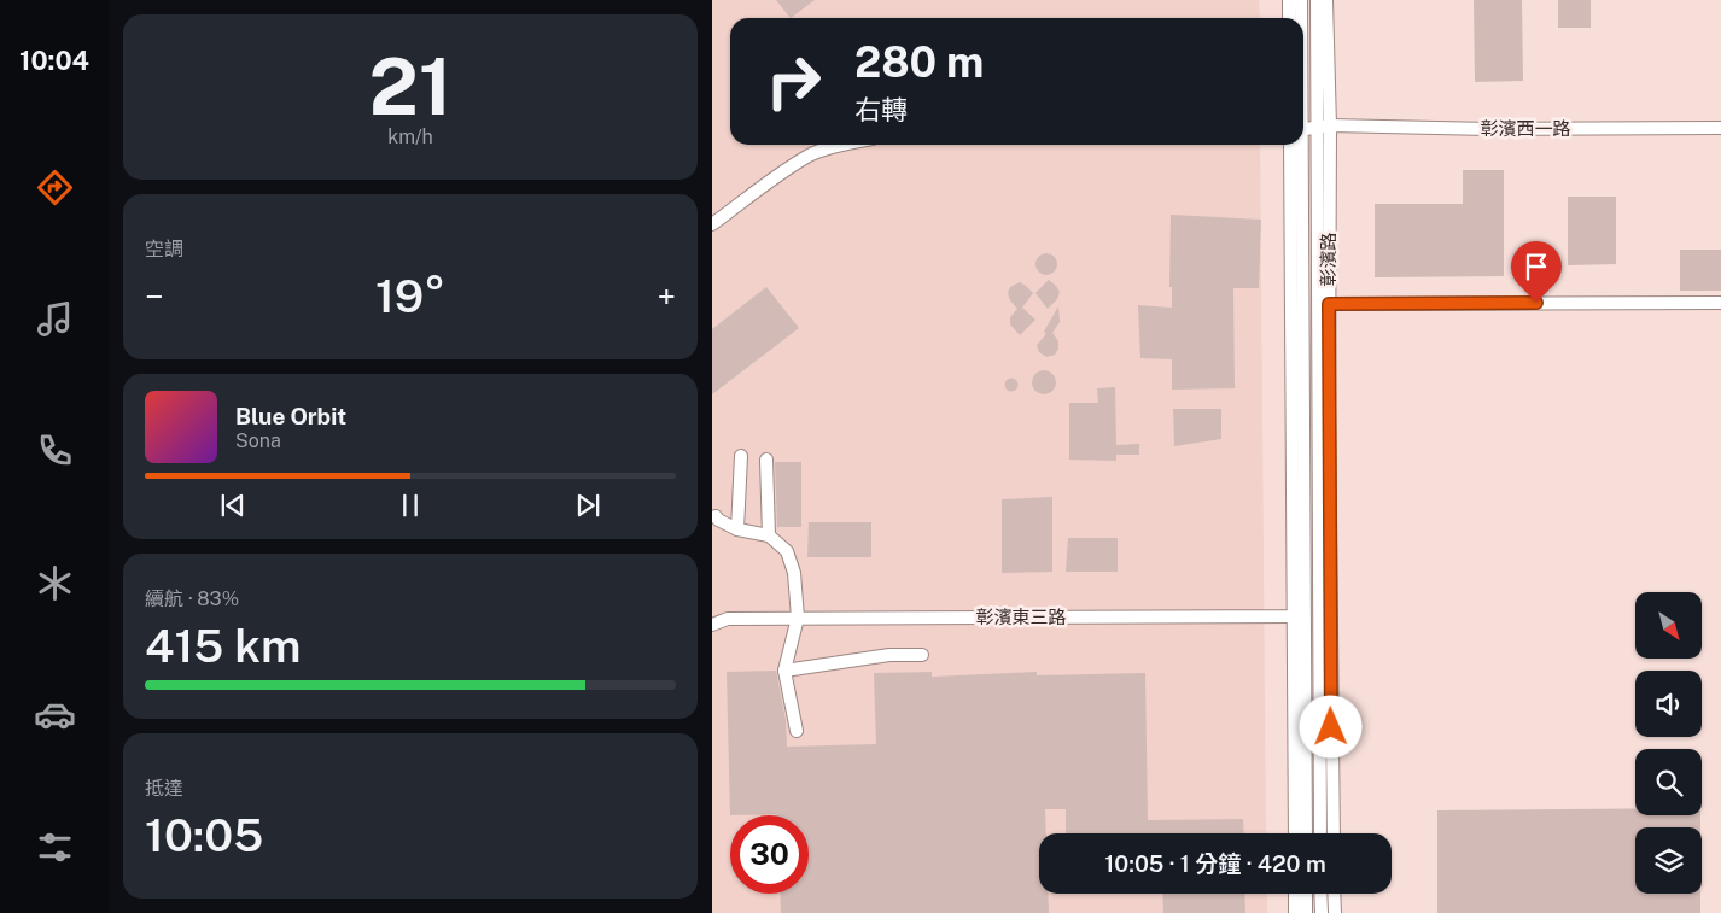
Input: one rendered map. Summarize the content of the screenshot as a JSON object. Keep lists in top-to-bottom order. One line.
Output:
{"streets":{"street":["彰濱西一路","彰濱路","彰濱東三路"]},"crossings":[["彰濱西一路","彰濱路"],["彰濱路","彰濱東三路"]],"north":"bottom right","page":{"tabs":"10:04","tile":[["21","km/h"],"空調",["續航 · 83%","415 km"],["抵達","10:05"]],"turn":["280 m","右轉"],"heat":["−","19°","+"],"song":["Blue Orbit","Sona"],"limit":"30","trip":"10:05 · 1 分鐘 · 420 m"}}
